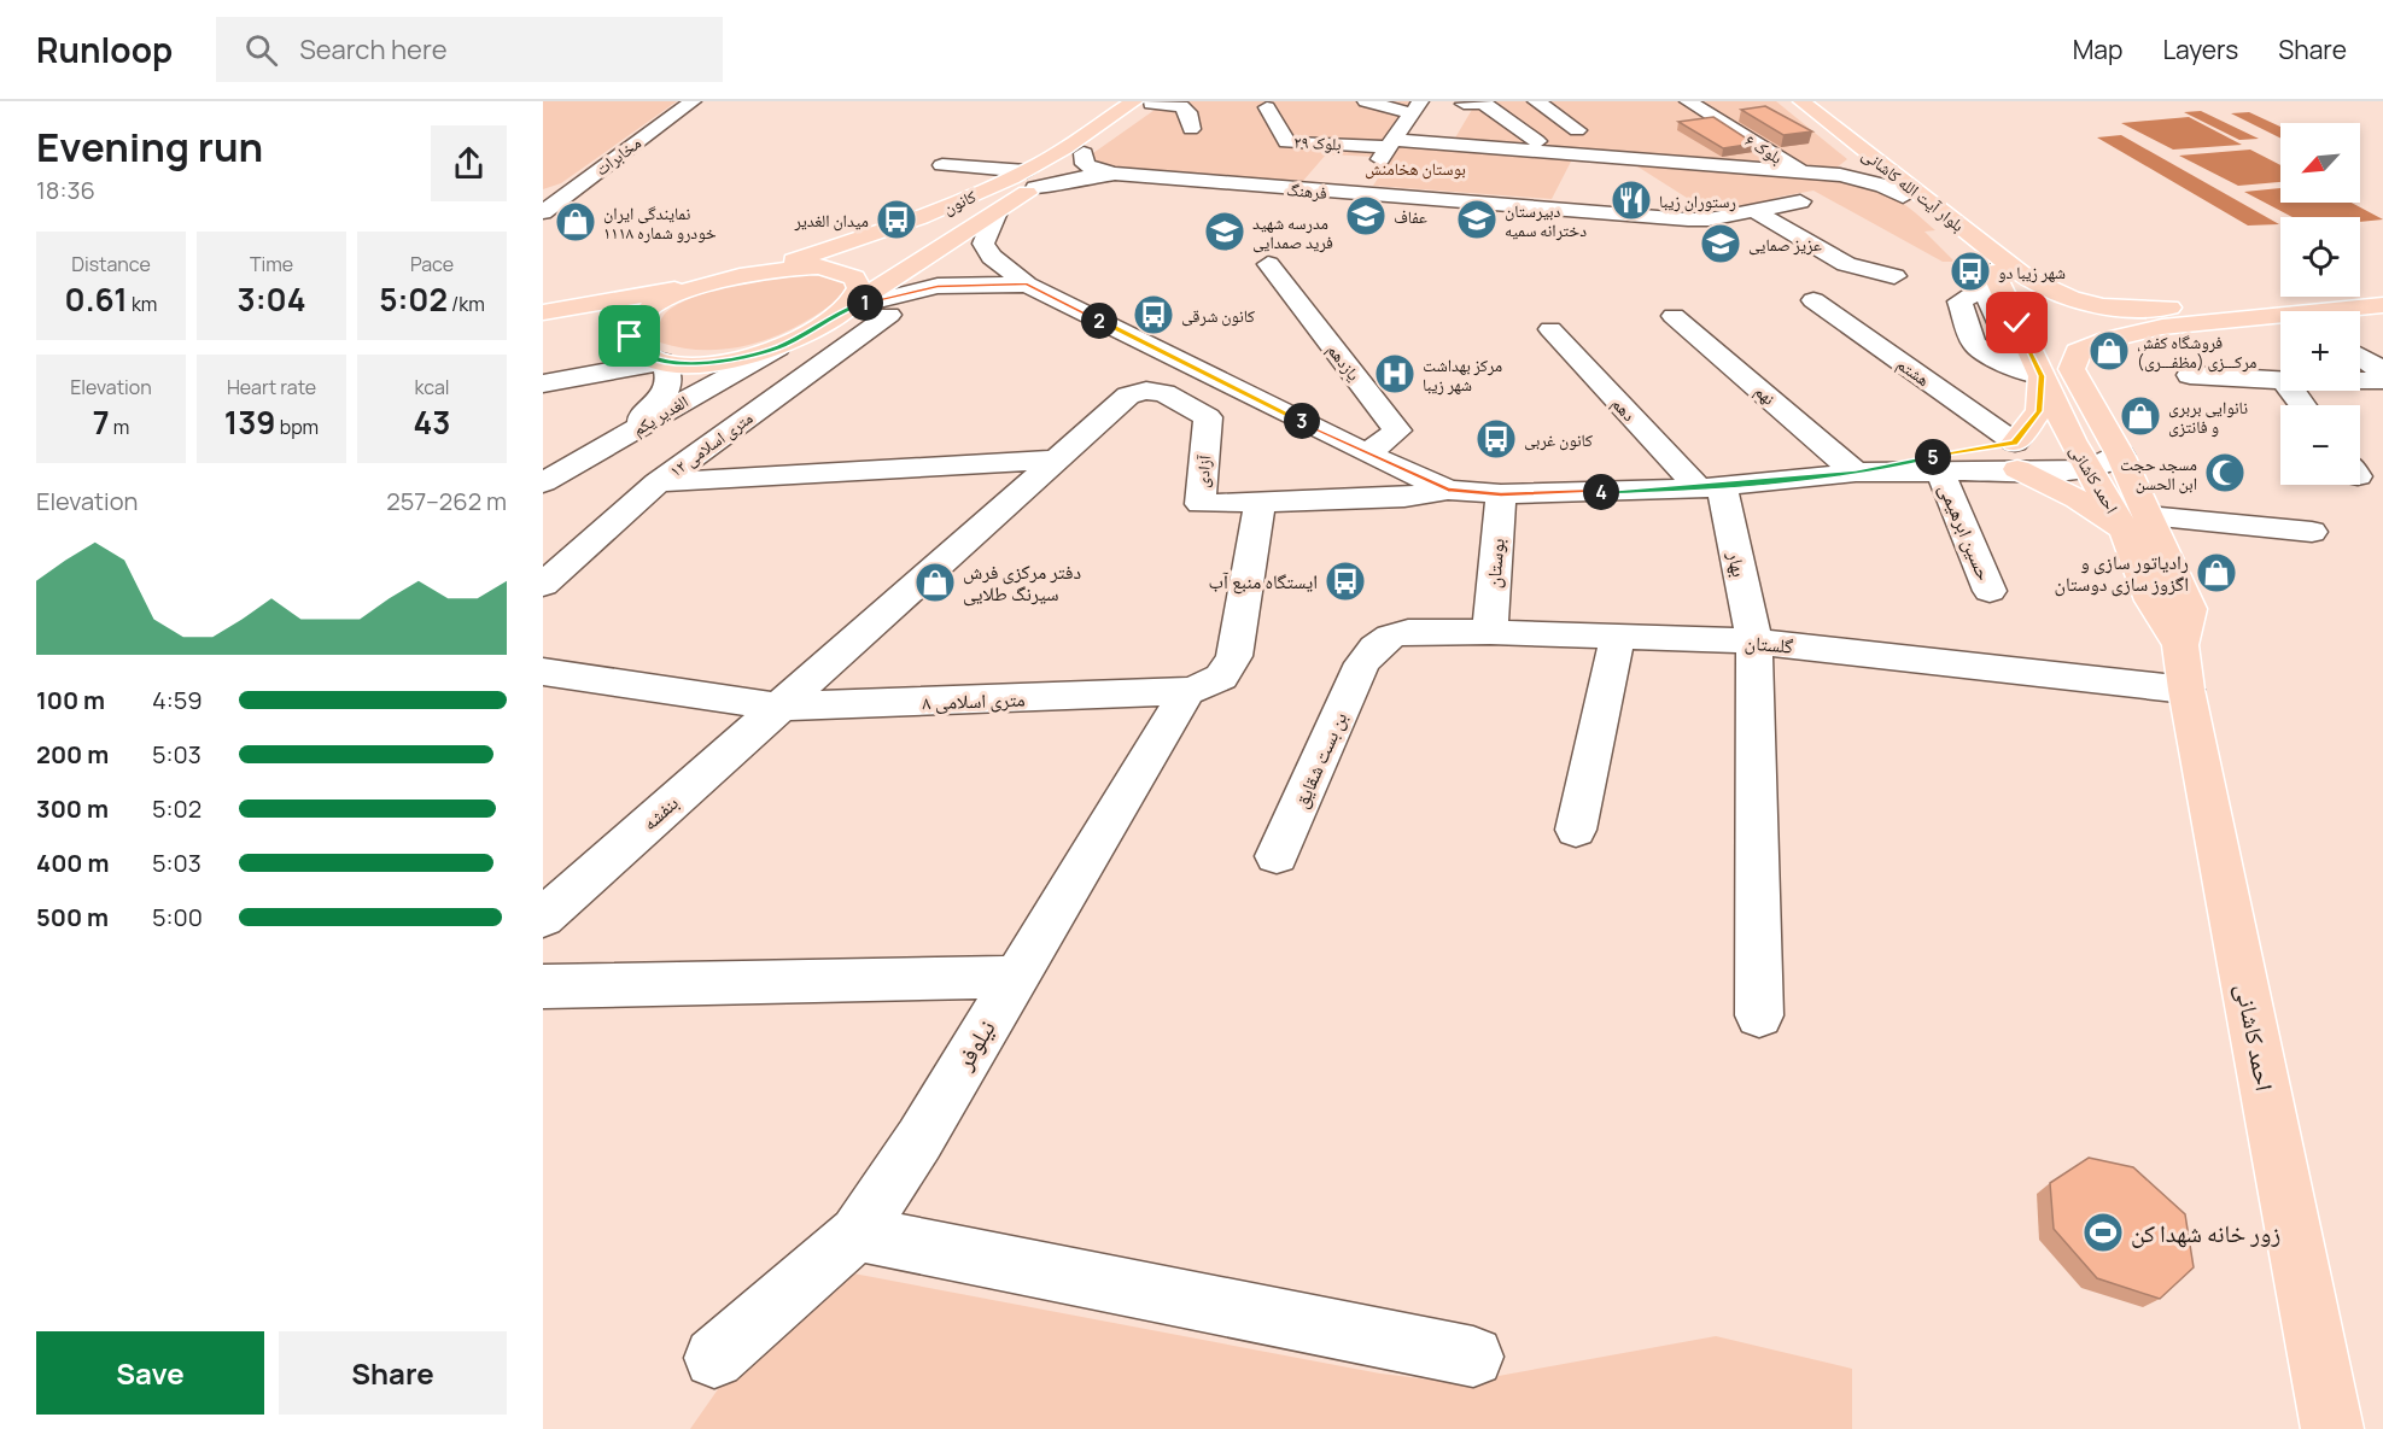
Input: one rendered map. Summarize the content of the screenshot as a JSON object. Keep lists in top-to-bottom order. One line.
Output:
{"streets":{"main road":["بلوار آیت الله کاشانی","کانون","احمد کاشانی"],"street":["بلوک ۲۹","بلوک ۶","مخابرات","فرهنگ","یازدهم","هشتم","نهم","دهم","الغدیر یکم","۱۲ متری اسلامی","آزادی","حسین ابرهیمی","بوستان","بهار","گلستان","۸ متری اسلامی","بن بست شقایق","بنفشه","نیلوفر"]},"crossings":[["بلوار آیت الله کاشانی","احمد کاشانی"],["دهم","بهار"],["آزادی","۸ متری اسلامی"],["آزادی","بنفشه"],["احمد کاشانی","گلستان"],["بوستان","گلستان"],["بهار","گلستان"],["گلستان","بن بست شقایق"],["۸ متری اسلامی","بنفشه"],["۸ متری اسلامی","نیلوفر"]],"parks":["بوستان هخامنش"],"places":{"restaurant":["رستوران زیبا"],"school or university":["عفاف","دبیرستان دخترانه سمیه","مدرسه شهید فرید صمدایی","عزیز صمایی"],"bus stop":["میدان الغدیر","شهر زیبا دو","کانون شرقی","کانون غربی","ایستگاه منبع آب"],"shop":["نمایندگی ایران خودرو شماره ۱۱۱۸","فروشگاه کفش مرکـــزی (مظفـــری)","نانوایی بربری و فانتزی","رادیاتور سازی و اگزوز سازی دوستان","دفتر مرکزی فرش سیرنگ طلایی"],"hospital":["مرکز بهداشت شهر زیبا"],"mosque":["مسجد حجت ابن الحسن"],"sports":["زور خانه شهدا کن"]},"north":"bottom left","page":{"header":"Runloop","search":"Search here","nav":["Map","Layers","Share"],"heading":["Evening run","18:36"],"map_buttons":["+","−"],"stats":[["Distance","0.61 km"],["Time","3:04"],["Pace","5:02 /km"],["Elevation","7 m"],["Heart rate","139 bpm"],["kcal","43"]],"pins":["1","2","3","5","4"],"chart":["Elevation","257–262 m"],"list":[{"name":"100 m","note":"4:59"},{"name":"200 m","note":"5:03"},{"name":"300 m","note":"5:02"},{"name":"400 m","note":"5:03"},{"name":"500 m","note":"5:00"}],"buttons":["Save","Share"]}}
